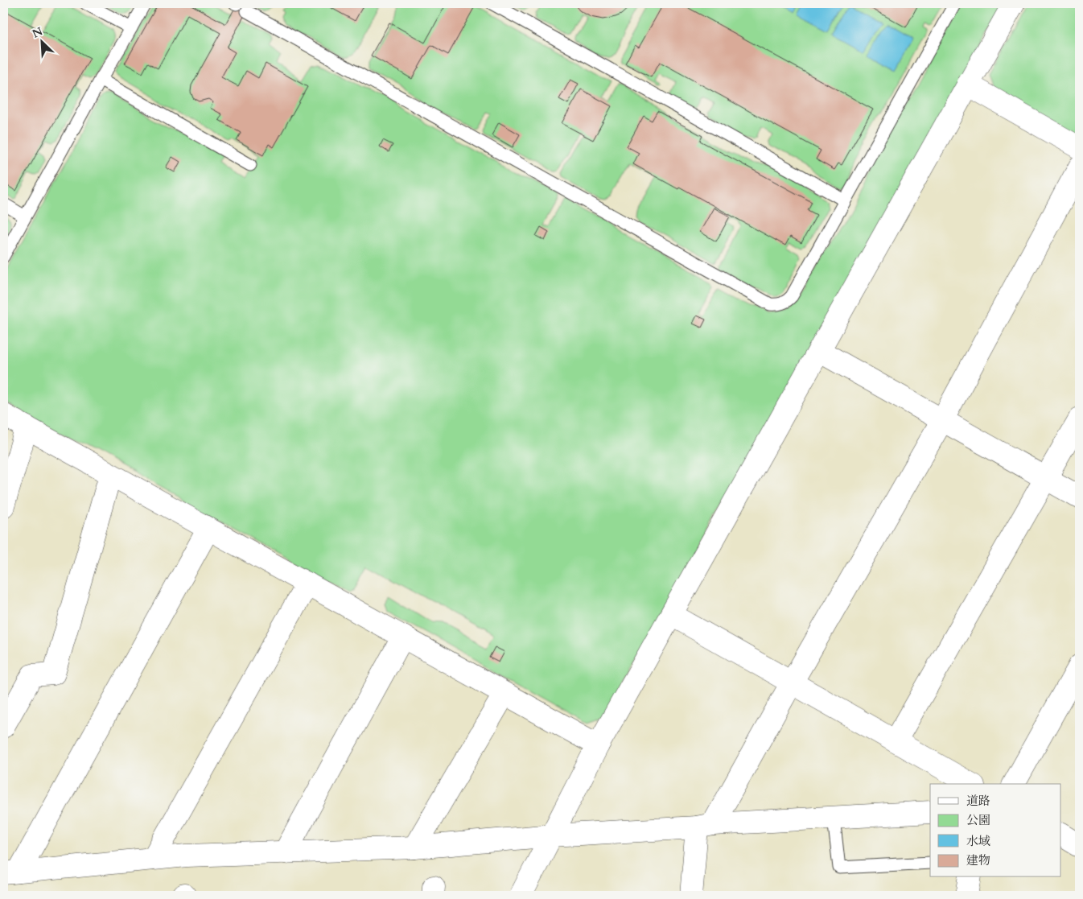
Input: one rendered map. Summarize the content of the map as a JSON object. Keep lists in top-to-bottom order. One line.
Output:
{"legend":["道路","公園","水域","建物"],"north":"top left"}
